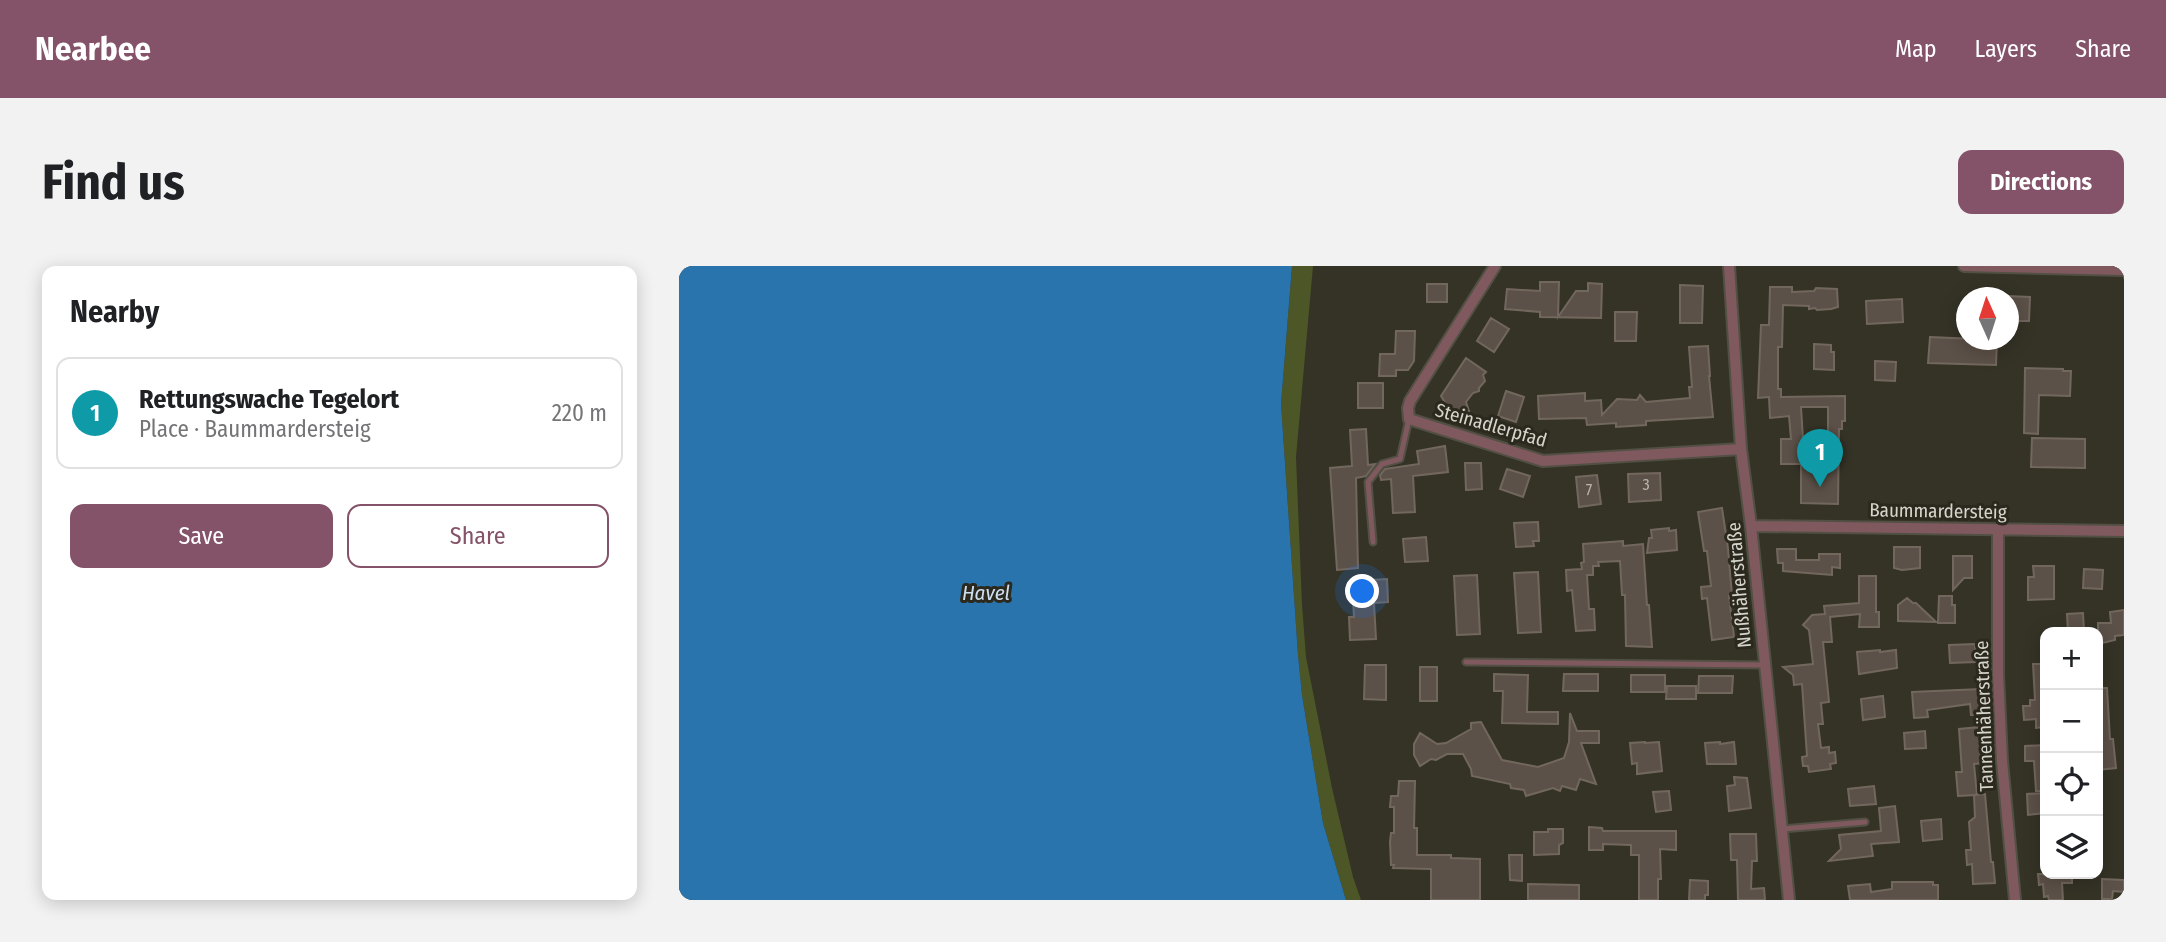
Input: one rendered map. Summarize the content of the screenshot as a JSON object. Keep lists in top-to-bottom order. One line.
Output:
{"streets":{"street":["Steinadlerpfad","Baummardersteig","Nußhäherstraße","Tannenhäherstraße"]},"crossings":[["Steinadlerpfad","Nußhäherstraße"],["Baummardersteig","Nußhäherstraße"],["Baummardersteig","Tannenhäherstraße"]],"water":["Havel"],"house_numbers":["3","7"],"north":"top","page":{"header":"Nearbee","nav":["Map","Layers","Share"],"buttons":["Directions",["Save","Share"]],"title":"Find us","heading":"Nearby","list":[{"mark":"1","name":"Rettungswache Tegelort","note":"Place · Baummardersteig","value":"220 m"}],"pins":"1","map_buttons":["+","−"]}}
